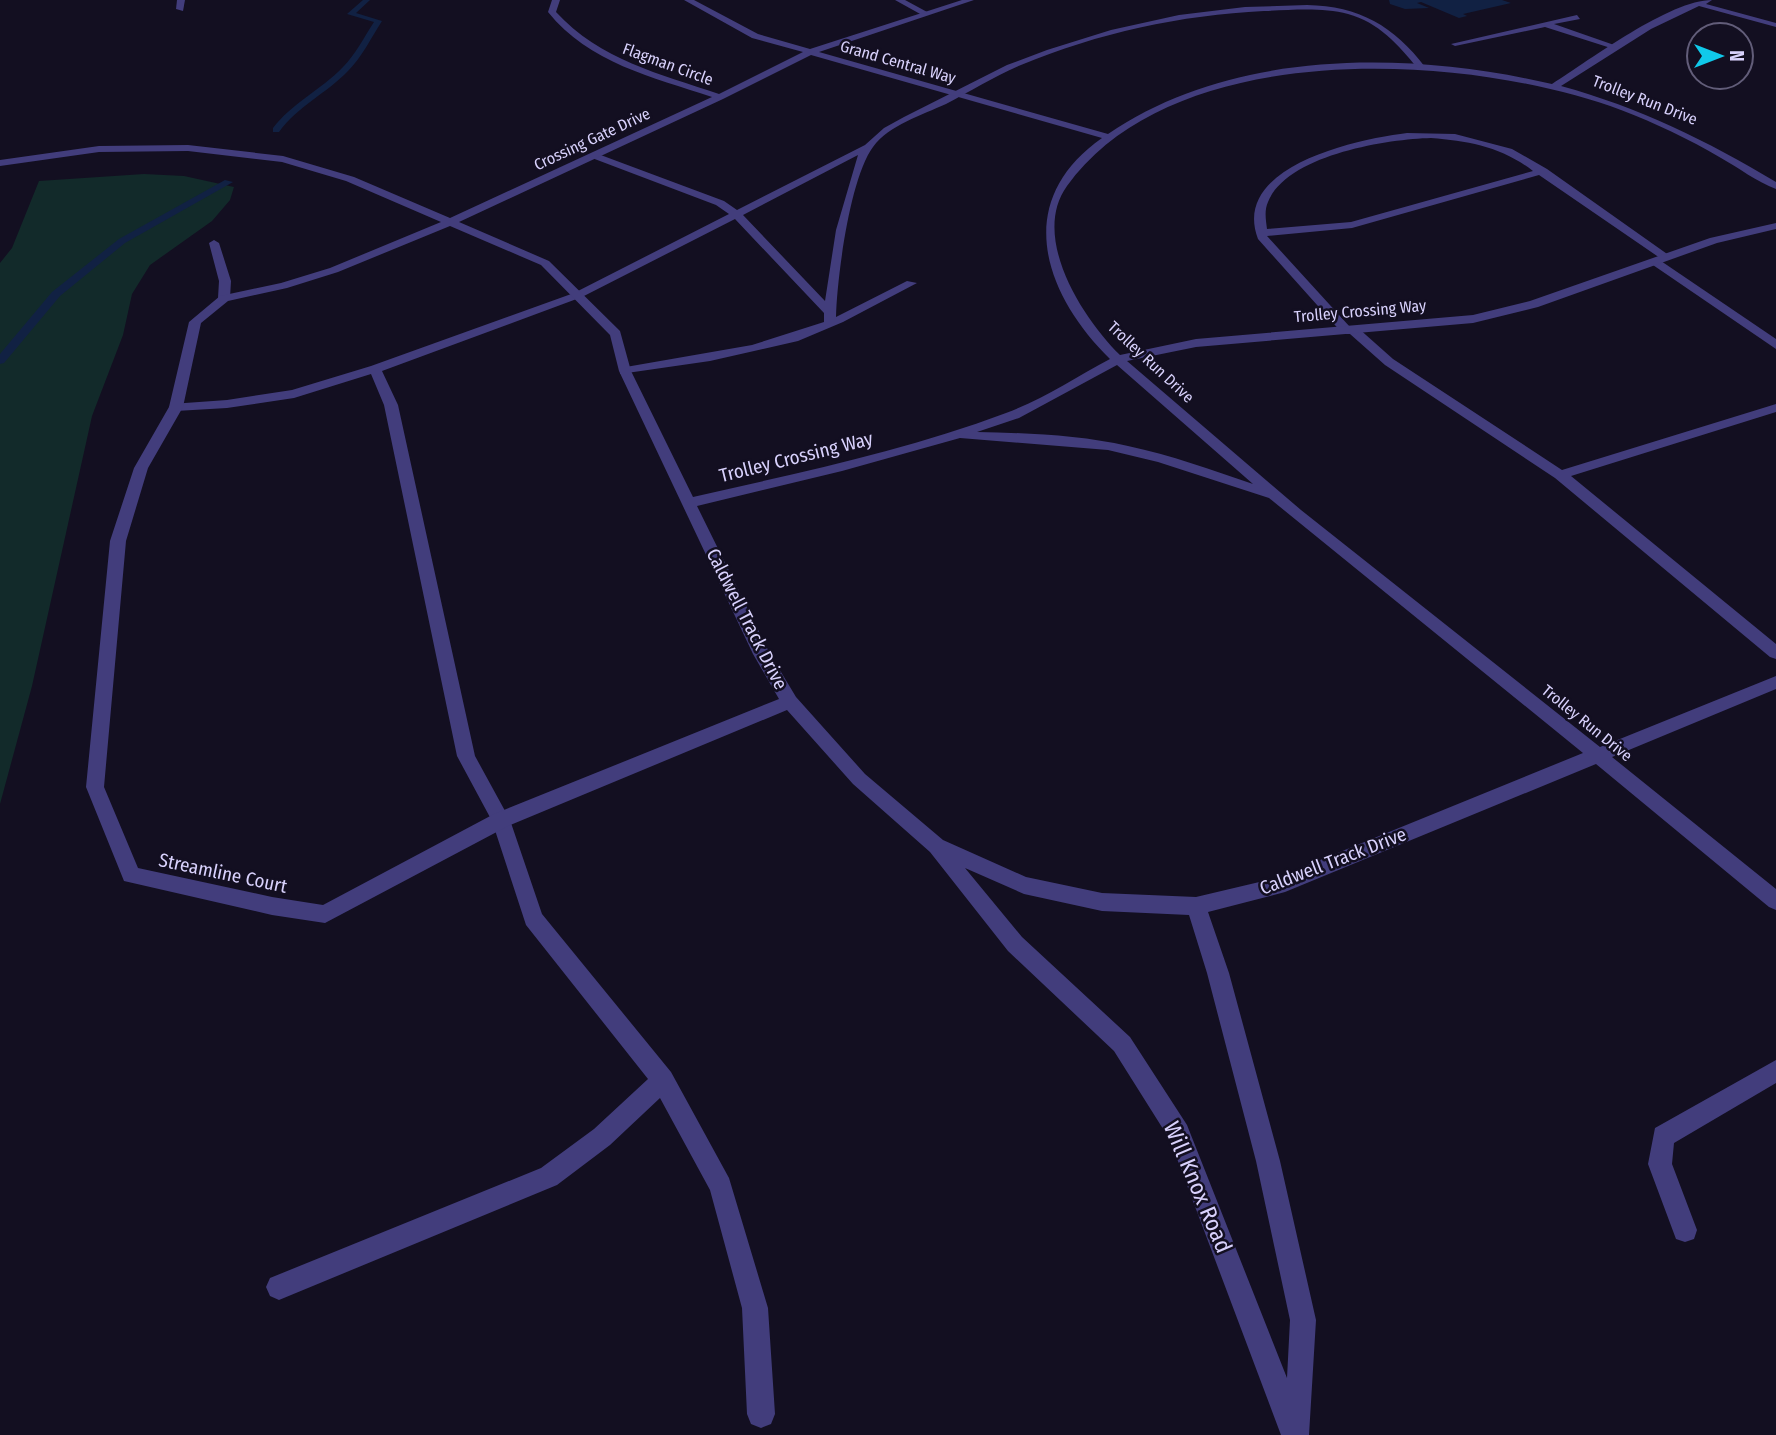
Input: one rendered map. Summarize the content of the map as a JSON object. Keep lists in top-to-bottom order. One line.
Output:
{"streets":{"street":["Grand Central Way","Flagman Circle","Trolley Run Drive","Crossing Gate Drive","Trolley Crossing Way","Caldwell Track Drive","Streamline Court","Will Knox Road"]},"crossings":[["Grand Central Way","Trolley Run Drive"],["Grand Central Way","Crossing Gate Drive"],["Flagman Circle","Crossing Gate Drive"],["Trolley Run Drive","Trolley Crossing Way"],["Trolley Run Drive","Caldwell Track Drive"],["Crossing Gate Drive","Caldwell Track Drive"],["Crossing Gate Drive","Streamline Court"],["Trolley Crossing Way","Caldwell Track Drive"],["Caldwell Track Drive","Streamline Court"],["Caldwell Track Drive","Will Knox Road"]],"north":"right"}
